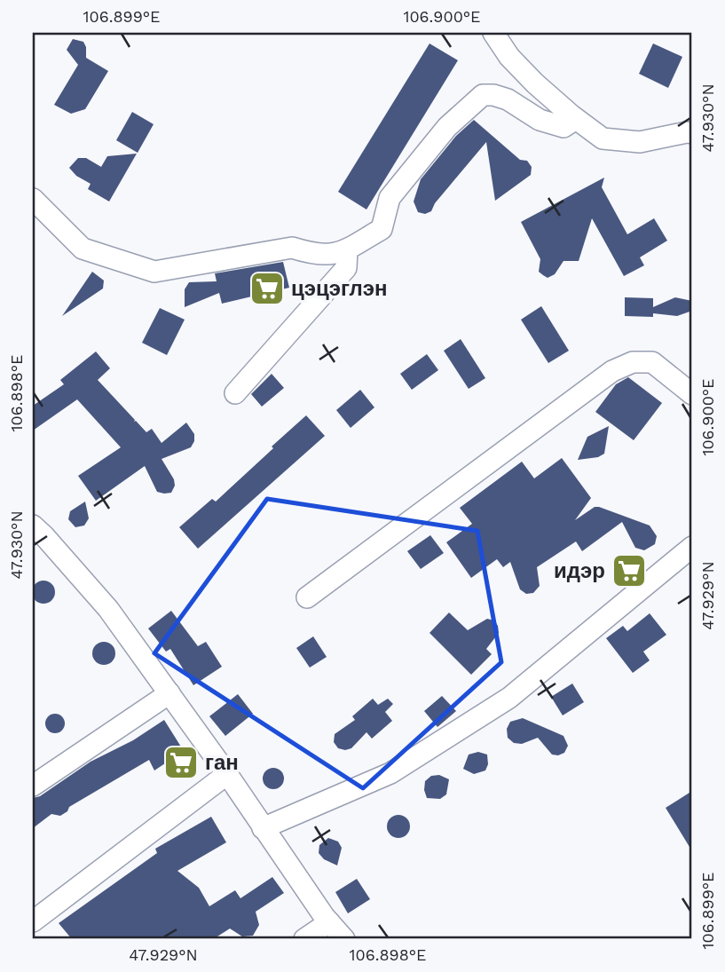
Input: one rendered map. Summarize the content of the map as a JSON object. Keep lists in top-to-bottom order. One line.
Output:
{"places":{"supermarket":["цэцэглэн","идэр","ган"]},"coordinates":["106.899°E","106.900°E","47.930°N","106.898°E","47.929°N"]}
